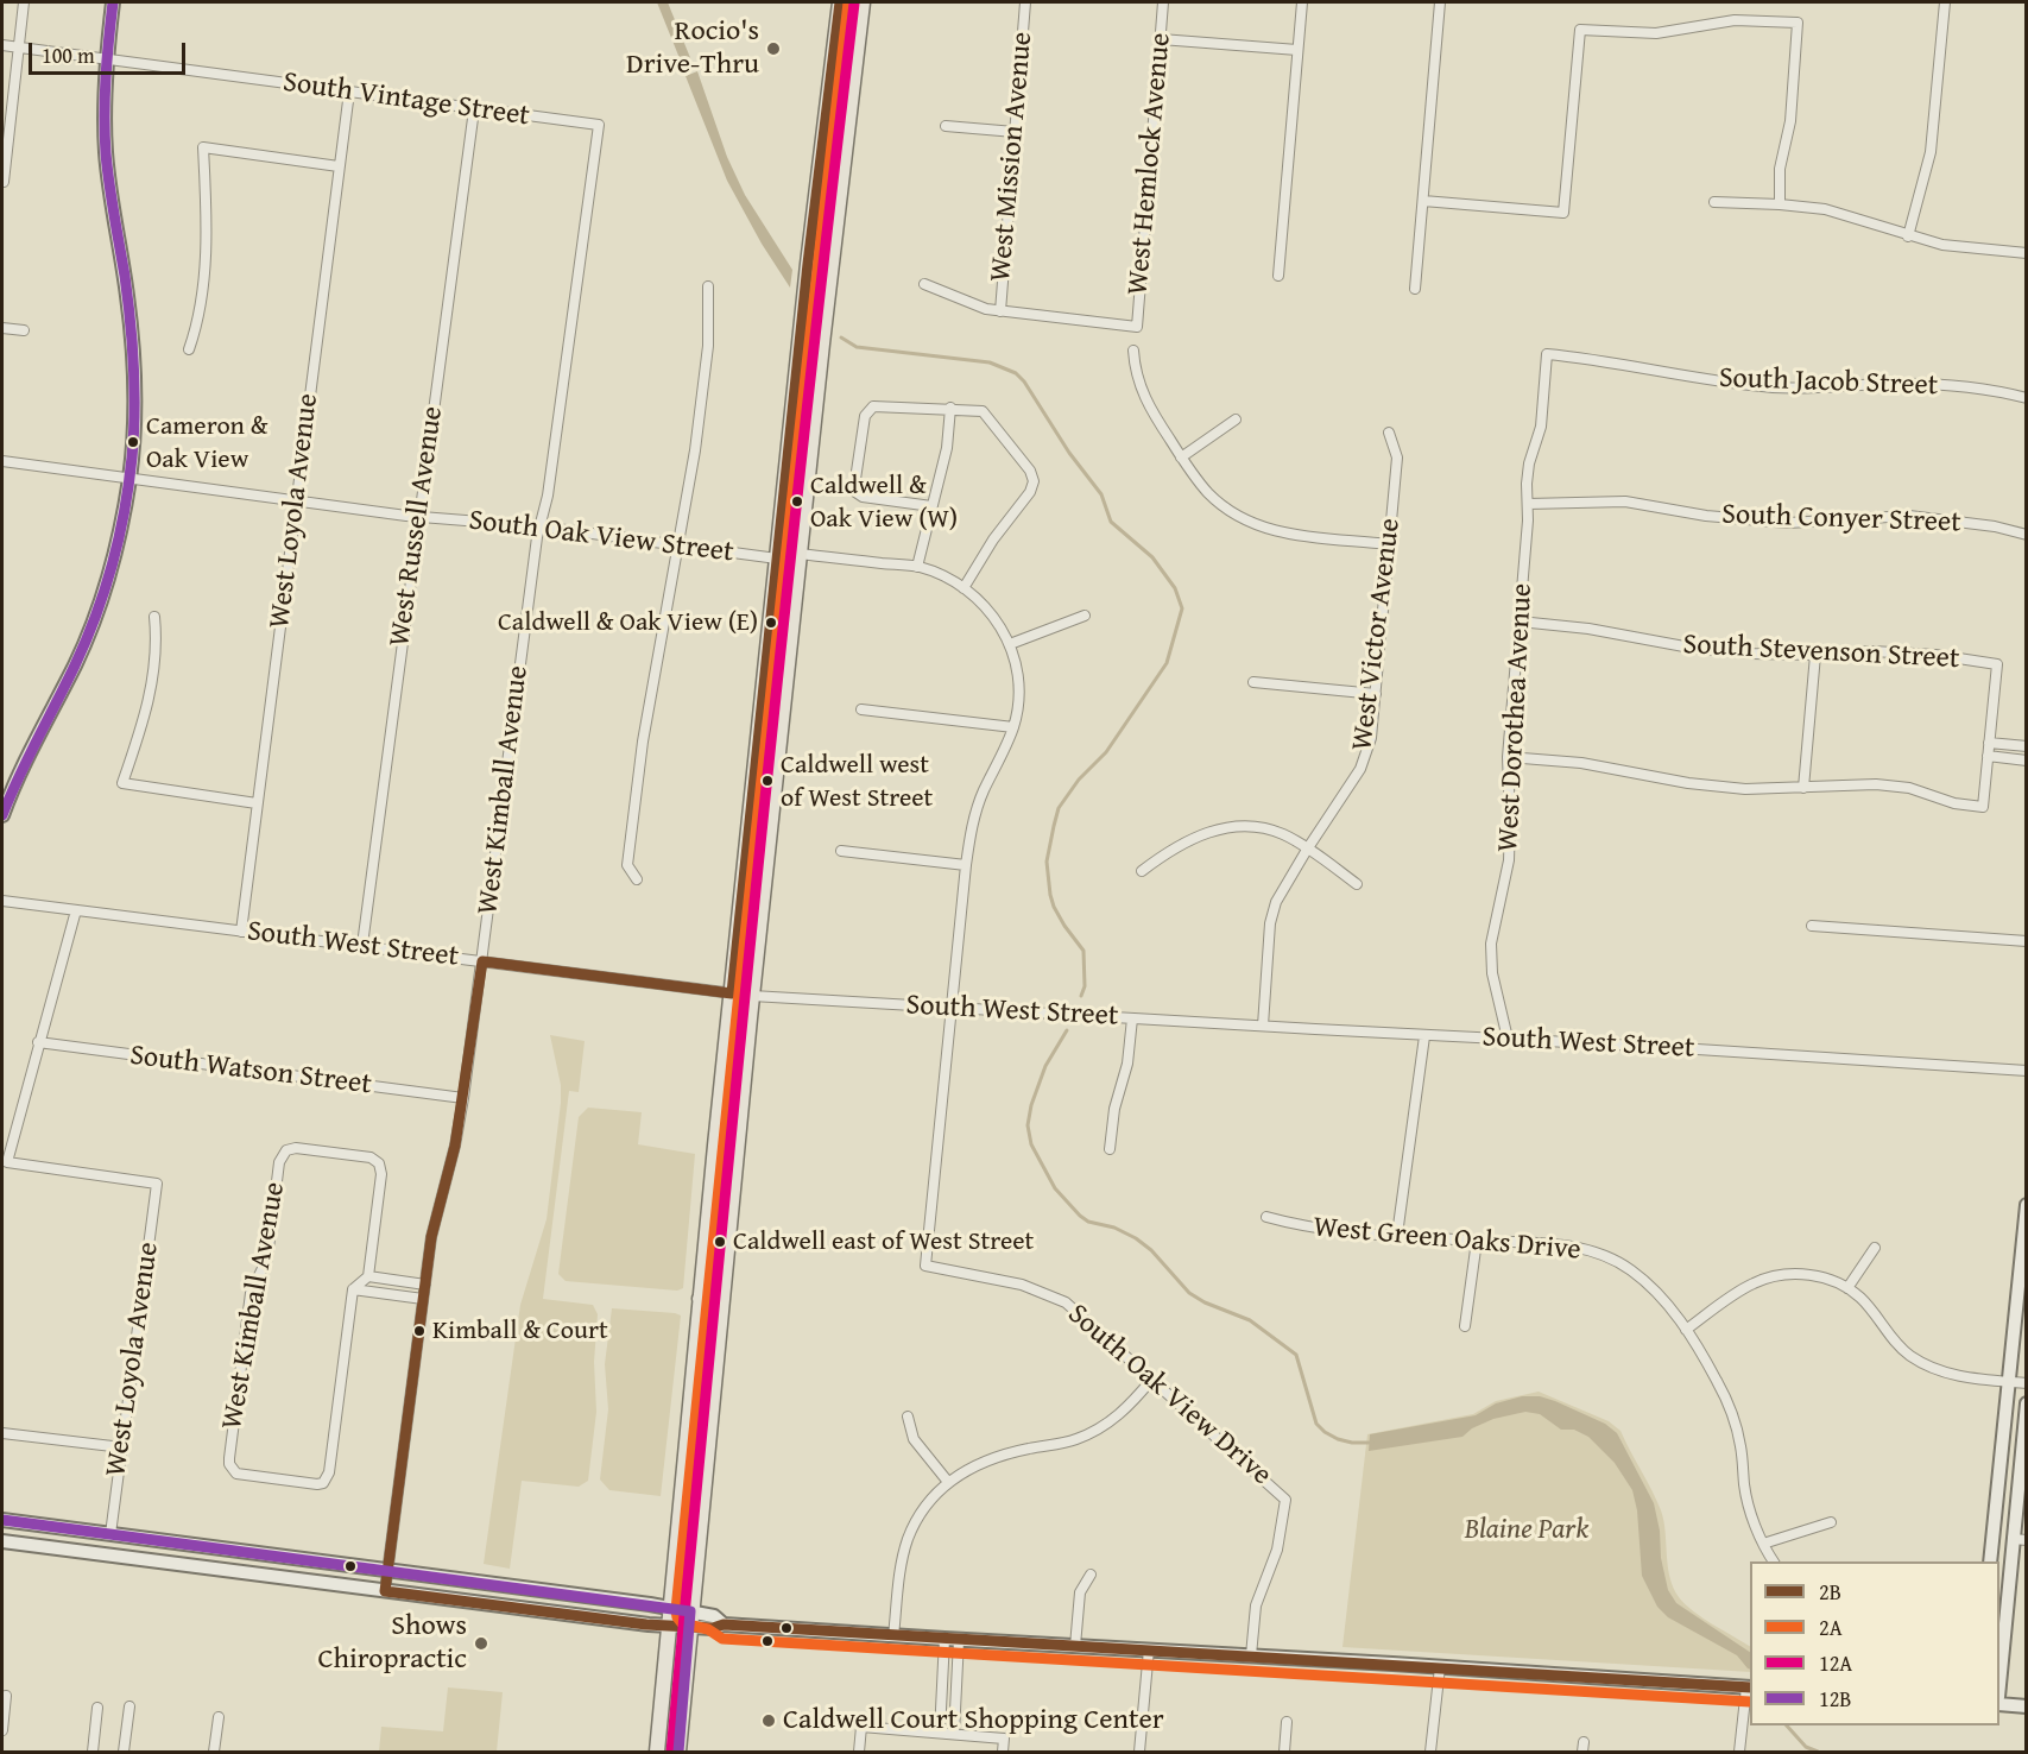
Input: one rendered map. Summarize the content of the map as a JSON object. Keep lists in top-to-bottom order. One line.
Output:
{"streets":{"street":["South Vintage Street","West Mission Avenue","West Hemlock Avenue","South Jacob Street","West Loyola Avenue","South Conyer Street","West Russell Avenue","South Oak View Street","West Victor Avenue","South Stevenson Street","West Dorothea Avenue","West Kimball Avenue","South West Street","South Watson Street","West Green Oaks Drive","South Oak View Drive"]},"crossings":[["South Vintage Street","West Loyola Avenue"],["South Vintage Street","West Russell Avenue"],["South Vintage Street","West Kimball Avenue"],["West Mission Avenue","West Hemlock Avenue"],["South Jacob Street","West Dorothea Avenue"],["West Loyola Avenue","South Oak View Street"],["West Loyola Avenue","South West Street"],["West Loyola Avenue","South Watson Street"],["South Conyer Street","West Dorothea Avenue"],["West Russell Avenue","South Oak View Street"],["West Russell Avenue","South West Street"],["South Oak View Street","West Kimball Avenue"],["West Victor Avenue","South West Street"],["South Stevenson Street","West Dorothea Avenue"],["West Dorothea Avenue","South West Street"],["West Kimball Avenue","South West Street"],["West Kimball Avenue","South Watson Street"],["South West Street","South Oak View Drive"]],"parks":["Blaine Park"],"places":["Rocio's Drive-Thru","Cameron & Oak View","Caldwell & Oak View (W)","Caldwell & Oak View (E)","Caldwell west of West Street","Caldwell east of West Street","Kimball & Court","Shows Chiropractic","Caldwell Court Shopping Center"],"lines":["transit line 2B","transit line 2A","transit line 12B","transit line 12A"],"legend":["2B","2A","12A","12B"],"scale_bar":"100 m"}
